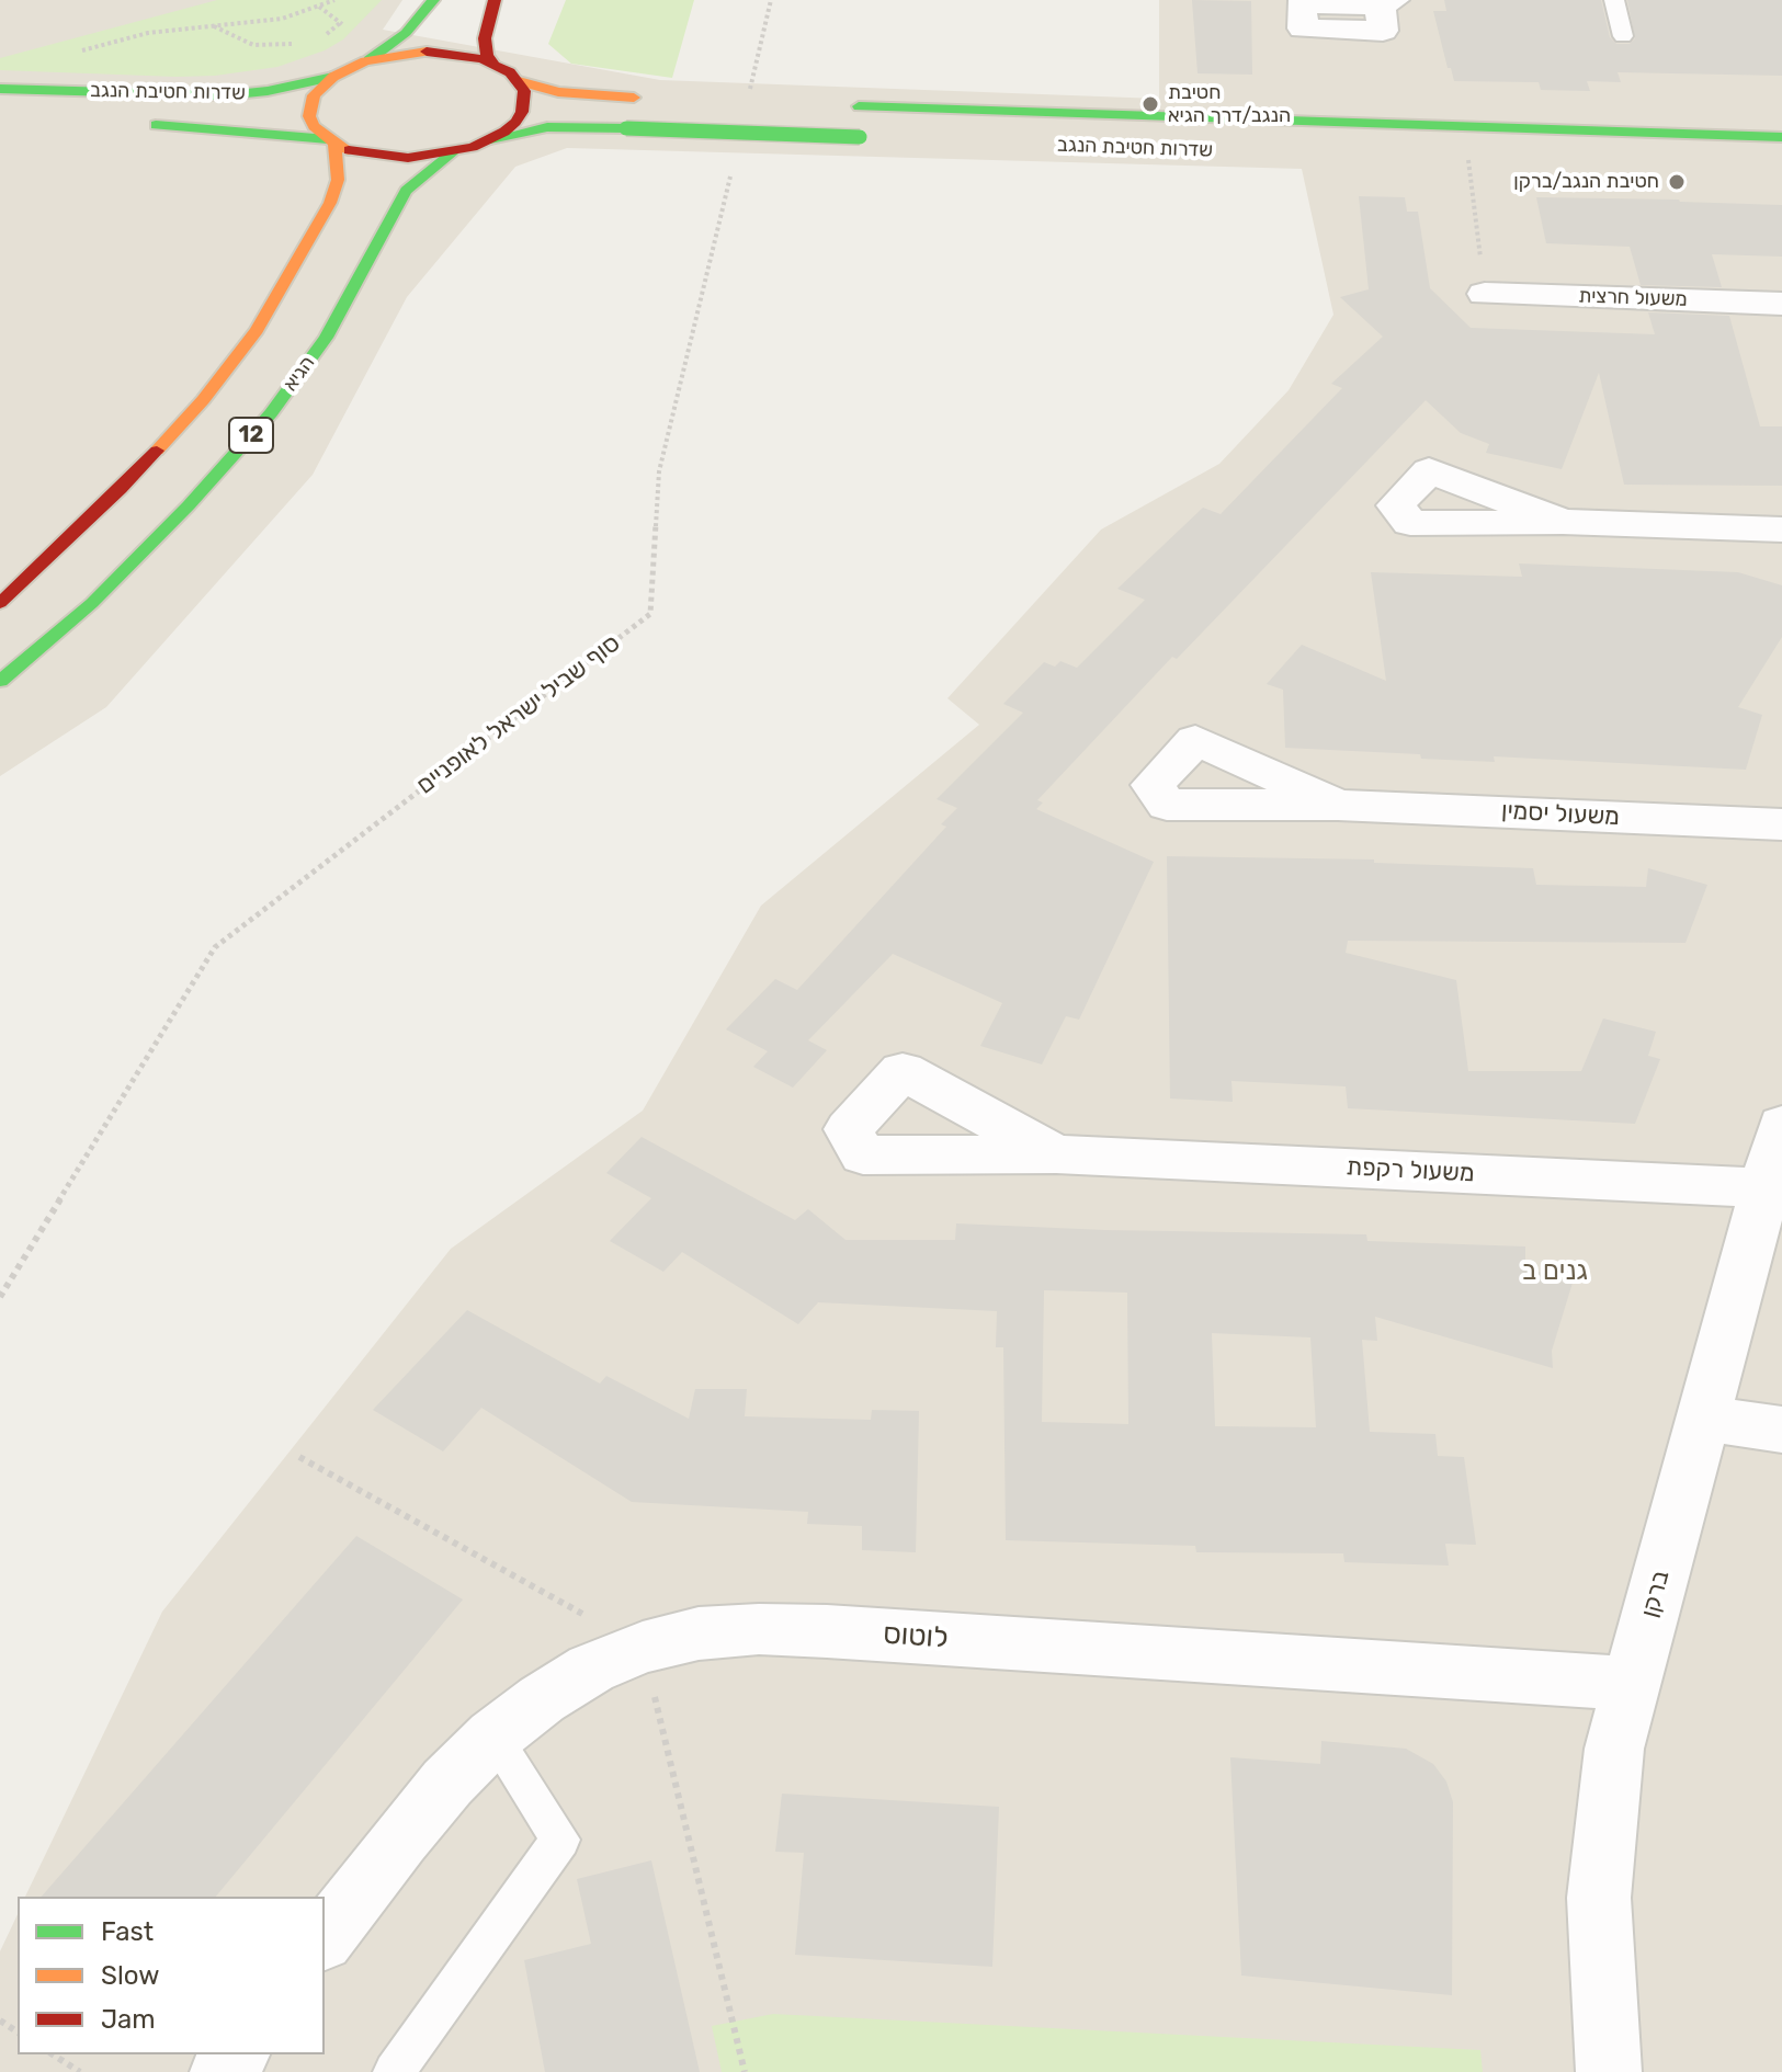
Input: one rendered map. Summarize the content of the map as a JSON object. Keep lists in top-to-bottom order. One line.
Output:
{"streets":{"main road":["שדרות חטיבת הנגב","הגיא","12"],"street":["משעול חרצית","משעול יסמין","משעול רקפת","ברקן","לוטוס"],"path":["סוף שביל ישראל לאופניים"]},"crossings":[["שדרות חטיבת הנגב","12"],["הגיא","12"],["משעול רקפת","ברקן"],["ברקן","לוטוס"]],"districts":["גנים ב"],"places":["חטיבת הנגב/דרך הגיא","חטיבת הנגב/ברקן"],"legend":["Fast","Slow","Jam"]}
